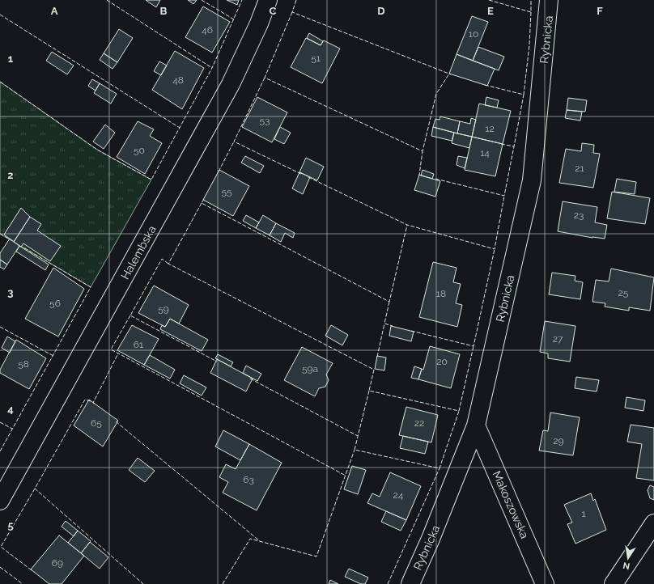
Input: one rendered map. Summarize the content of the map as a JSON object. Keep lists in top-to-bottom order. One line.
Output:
{"streets":{"street":["Rybnicka","Halembska","Makoszowska"]},"crossings":[["Rybnicka","Makoszowska"]],"house_numbers":["46","10","51","48","53","12","50","14","21","55","23","25","18","56","59","27","61","20","58","59a","65","22","29","63","24","1","69"],"north":"bottom","grid":{"columns":["A","B","C","D","E","F"],"rows":["1","2","3","4","5"]}}
